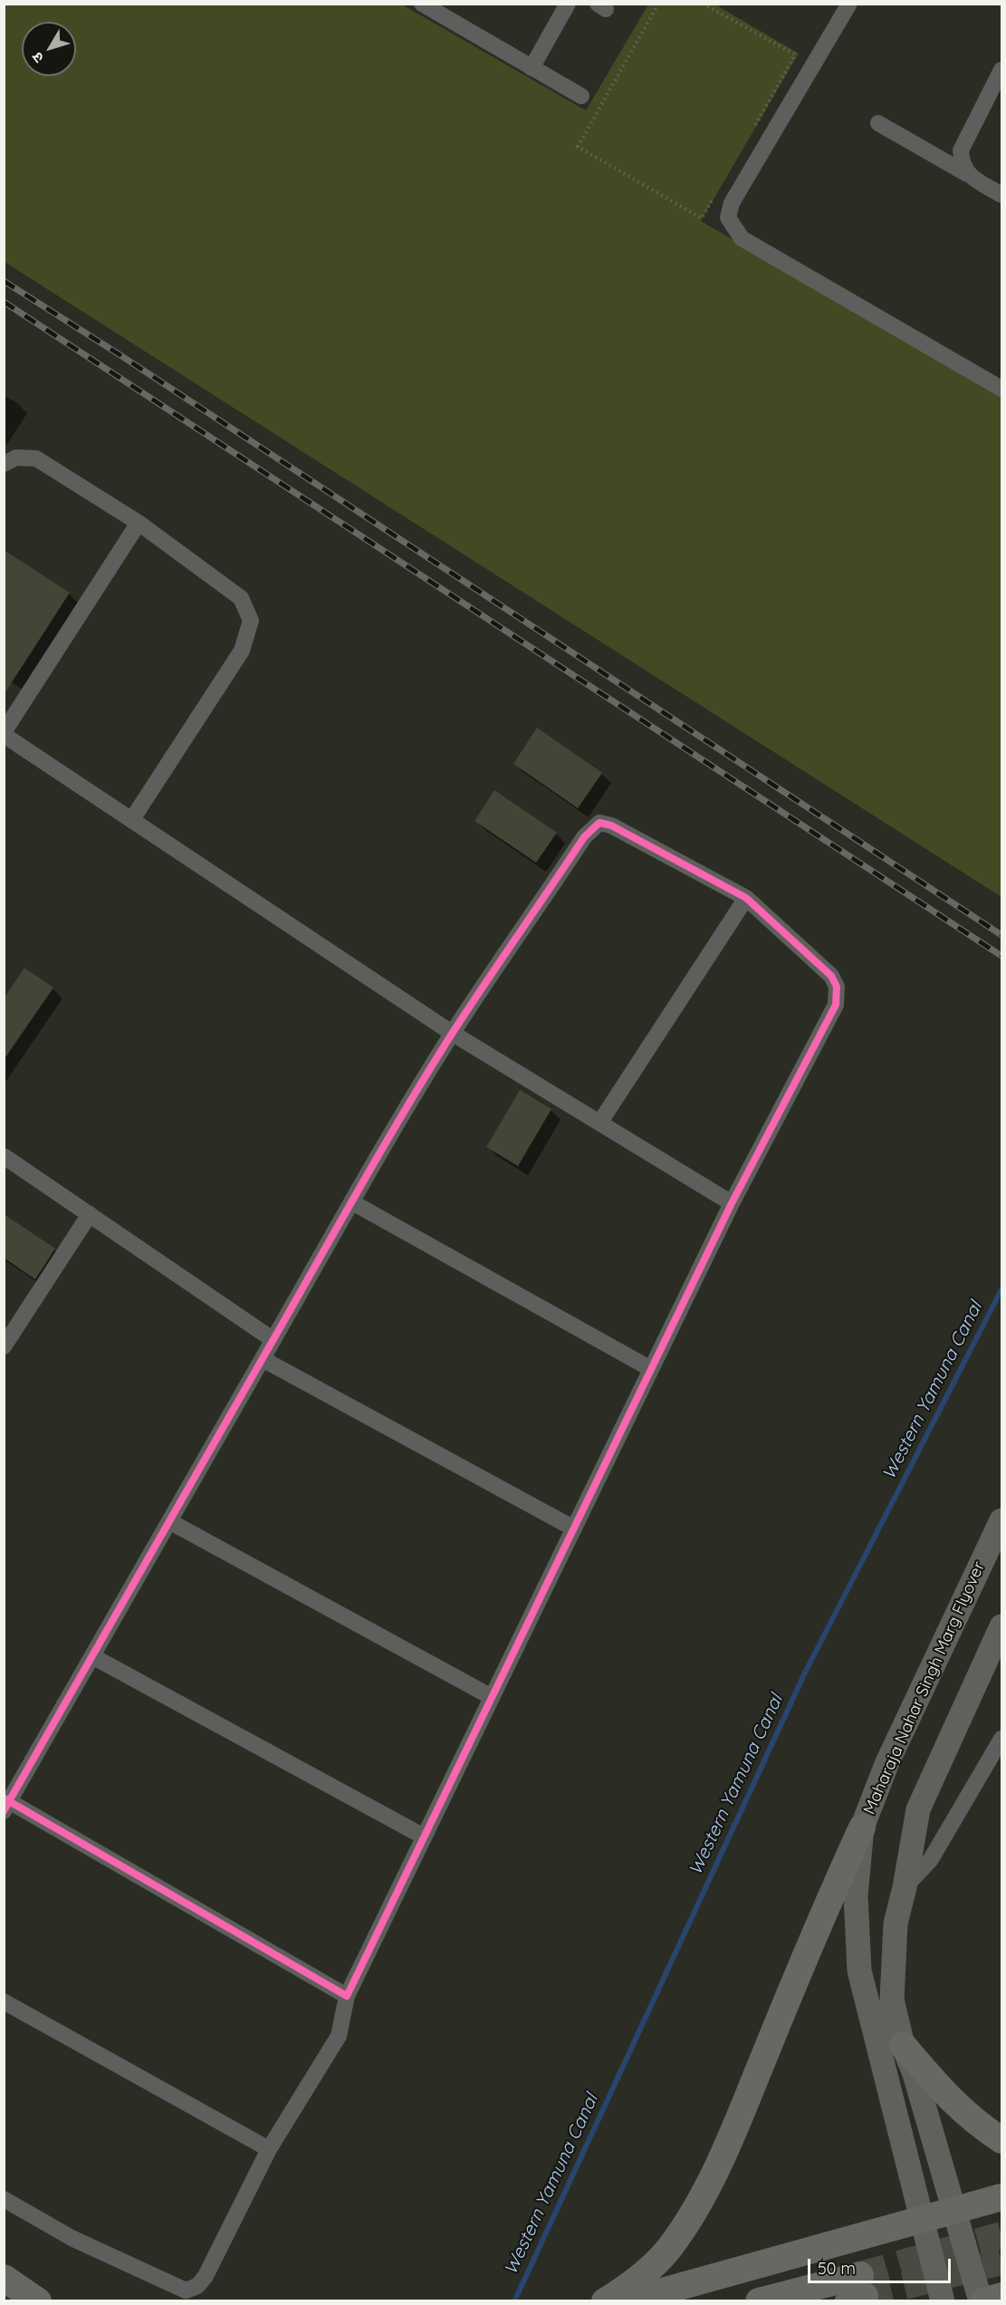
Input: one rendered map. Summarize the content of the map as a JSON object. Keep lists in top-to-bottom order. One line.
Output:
{"streets":{"main road":["Maharaja Nahar Singh Marg Flyover"]},"water":["Western Yamuna Canal"],"scale_bar":"50 m","north":"bottom left"}
